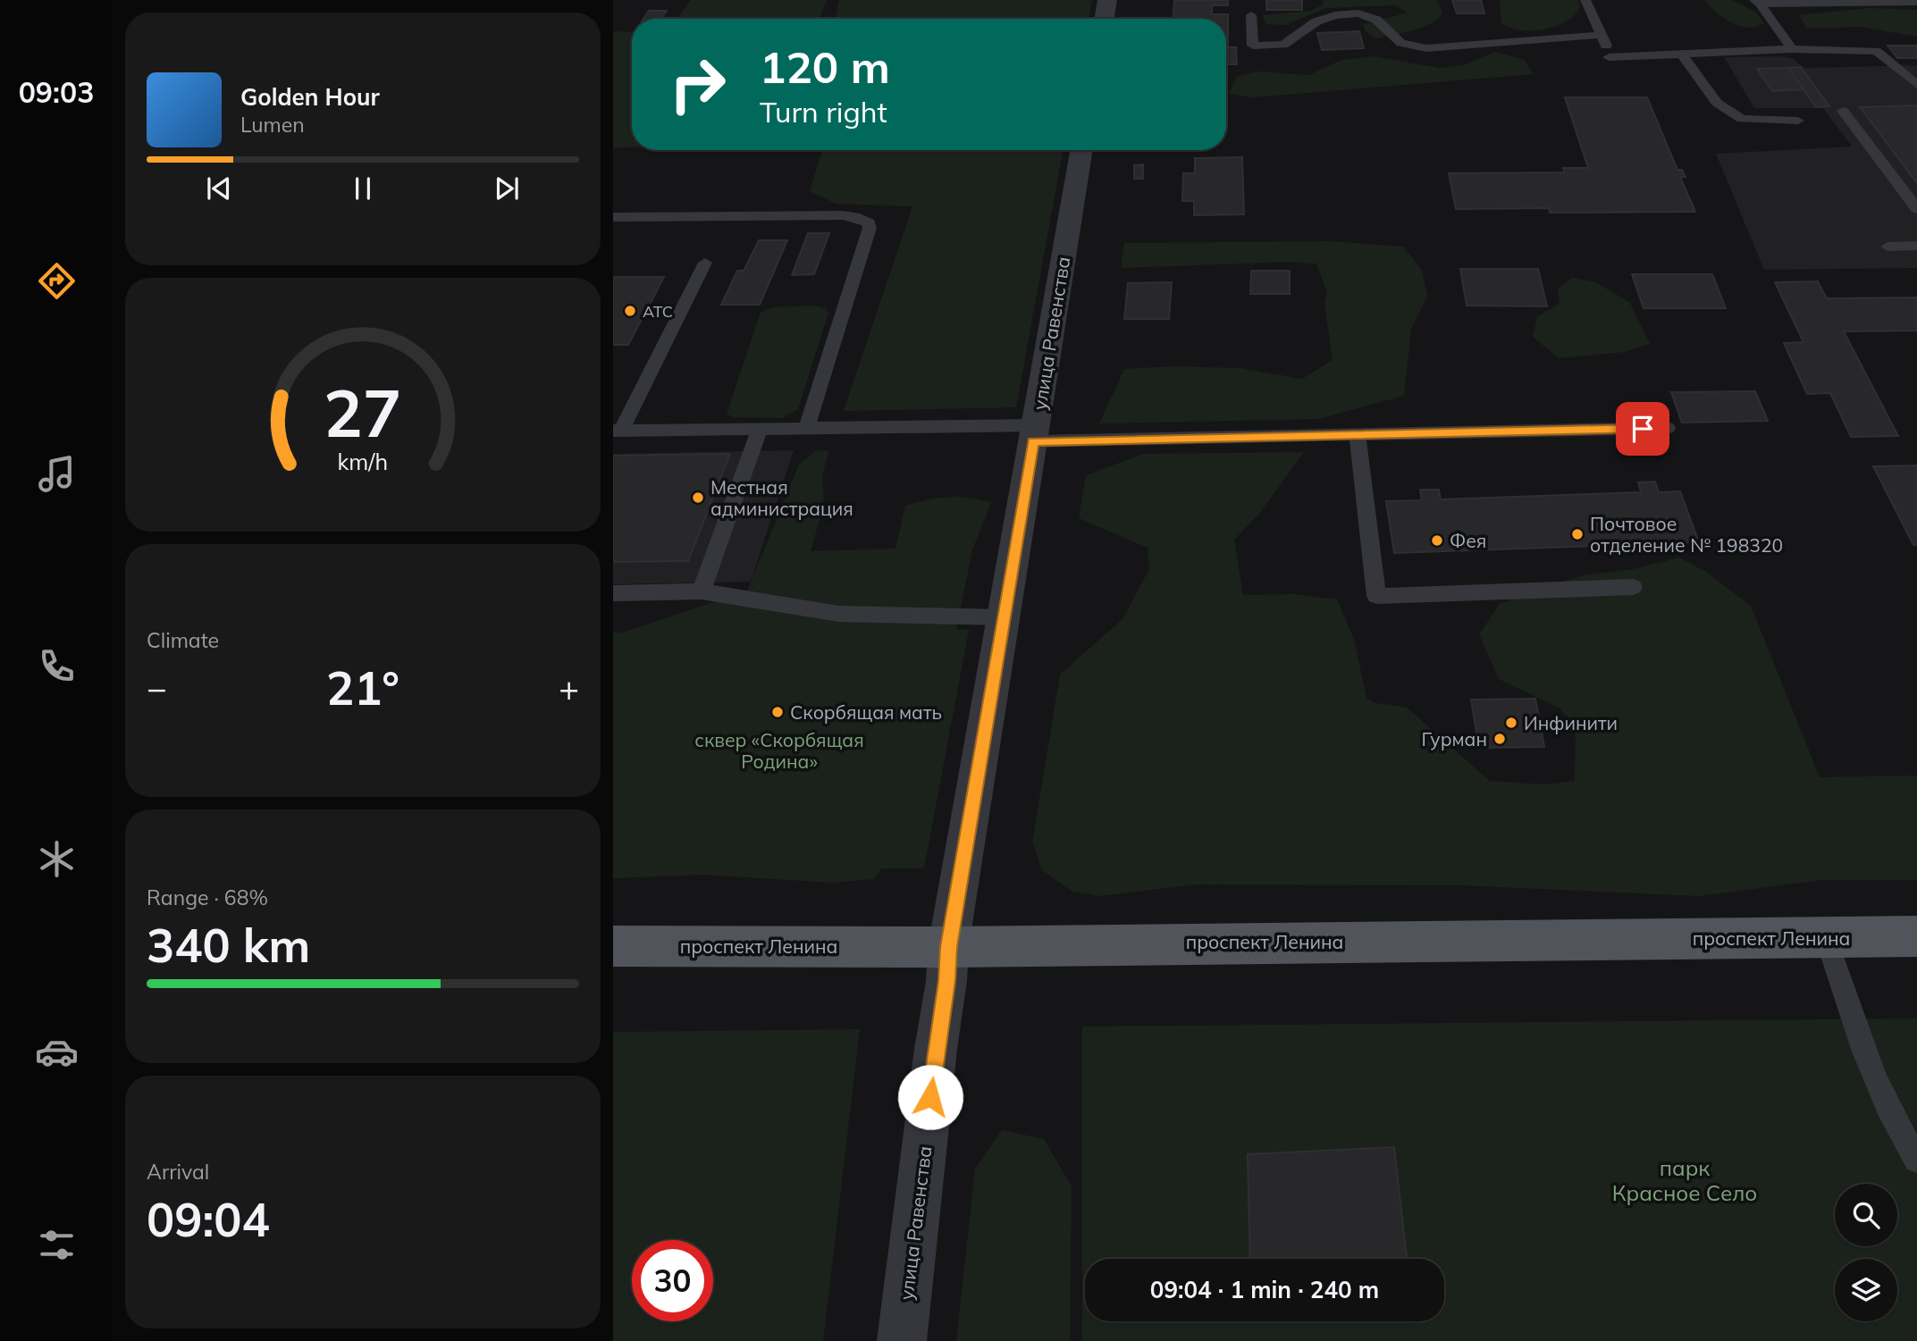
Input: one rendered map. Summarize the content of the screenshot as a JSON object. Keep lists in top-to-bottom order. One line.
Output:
{"streets":{"main road":["проспект Ленина"],"street":["улица Равенства"]},"crossings":[["улица Равенства","проспект Ленина"]],"parks":["сквер «Скорбящая Родина»","парк Красное Село"],"places":["АТС","Местная администрация","Почтовое отделение № 198320","Фея","Скорбящая мать","Инфинити","Гурман"],"page":{"tabs":"09:03","turn":["120 m","Turn right"],"song":["Golden Hour","Lumen"],"tile":["Climate",["Range · 68%","340 km"],["Arrival","09:04"]],"heat":["−","21°","+"],"limit":"30","trip":"09:04 · 1 min · 240 m","gauge":["27","km/h"]}}
